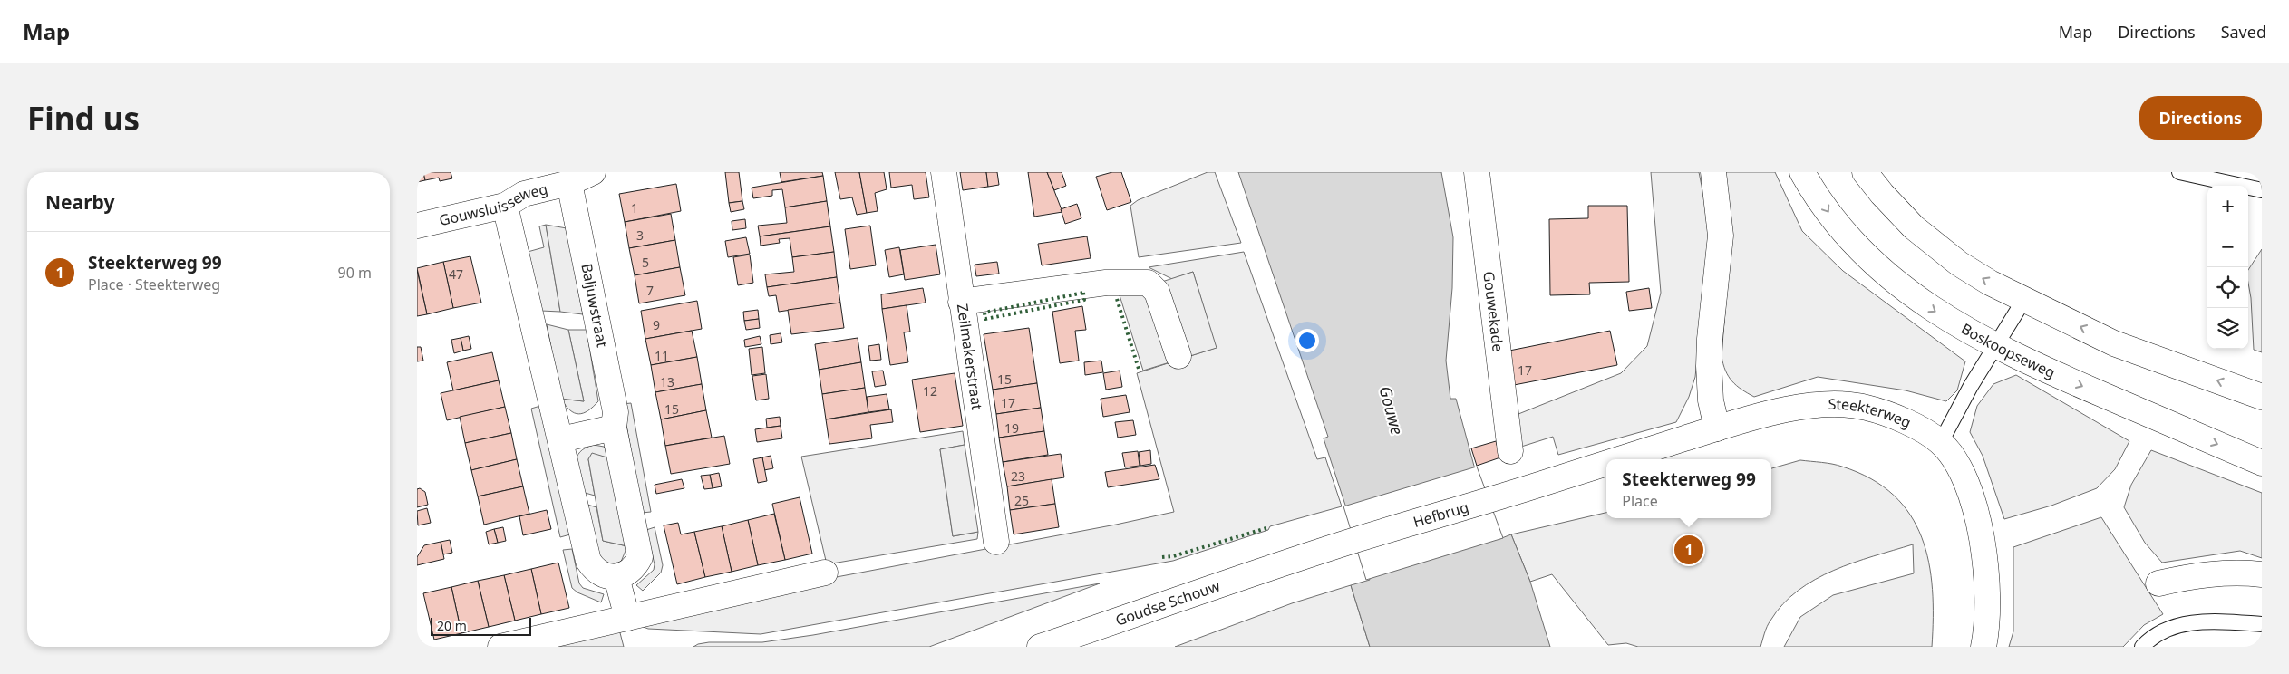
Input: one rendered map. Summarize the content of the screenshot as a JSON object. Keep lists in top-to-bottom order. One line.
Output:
{"streets":{"street":["Gouwsluisseweg","Baljuwstraat","Gouwekade","Boskoopseweg","Zeilmakerstraat","Steekterweg","Hefbrug","Goudse Schouw"]},"crossings":[["Gouwsluisseweg","Baljuwstraat"],["Steekterweg","Hefbrug"],["Hefbrug","Goudse Schouw"]],"water":["Gouwe"],"house_numbers":["1","3","5","47","7","9","11","17","15","13","12","17","15","19","23","25"],"scale_bar":"20 m","page":{"header":"Map","nav":["Map","Directions","Saved"],"buttons":"Directions","title":"Find us","heading":"Nearby","map_buttons":["+","−"],"list":[{"mark":"1","name":"Steekterweg 99","note":"Place · Steekterweg","value":"90 m"}],"popup":["Steekterweg 99","Place"],"pins":"1","scale":"20 m"}}
